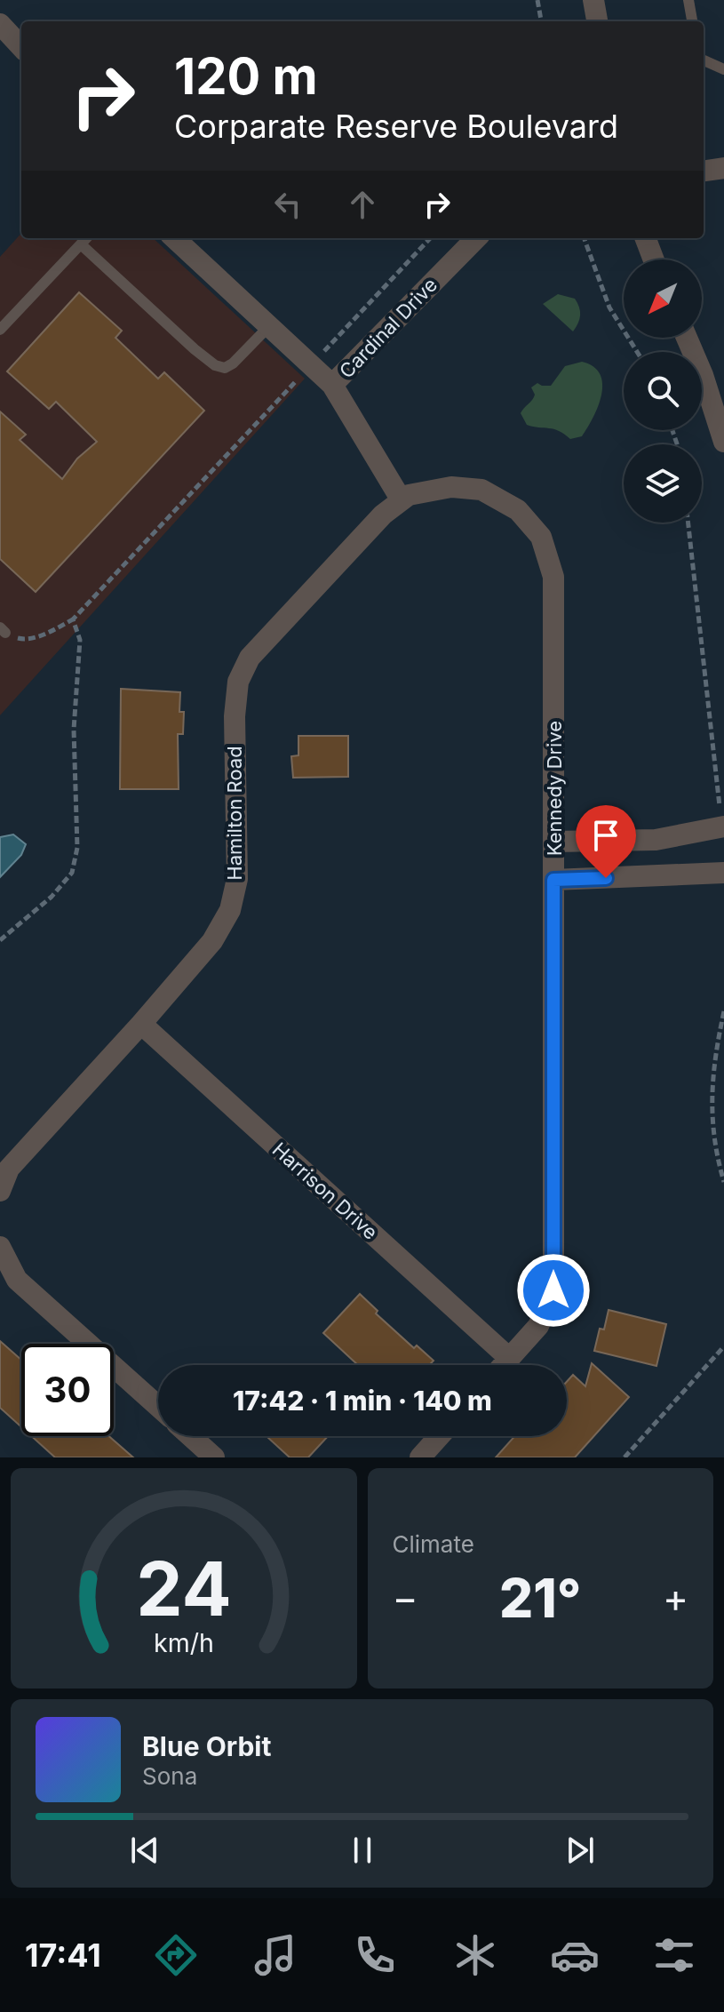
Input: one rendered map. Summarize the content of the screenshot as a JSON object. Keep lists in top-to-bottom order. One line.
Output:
{"streets":{"street":["Cardinal Drive","Kennedy Drive","Hamilton Road","Harrison Drive"]},"crossings":[["Kennedy Drive","Hamilton Road"],["Kennedy Drive","Harrison Drive"],["Hamilton Road","Harrison Drive"]],"north":"bottom left","page":{"turn":["120 m","Corparate Reserve Boulevard"],"limit":"30","trip":"17:42 · 1 min · 140 m","tile":"Climate","heat":["−","21°","+"],"song":["Blue Orbit","Sona"],"tabs":"17:41","gauge":["24","km/h"]}}
